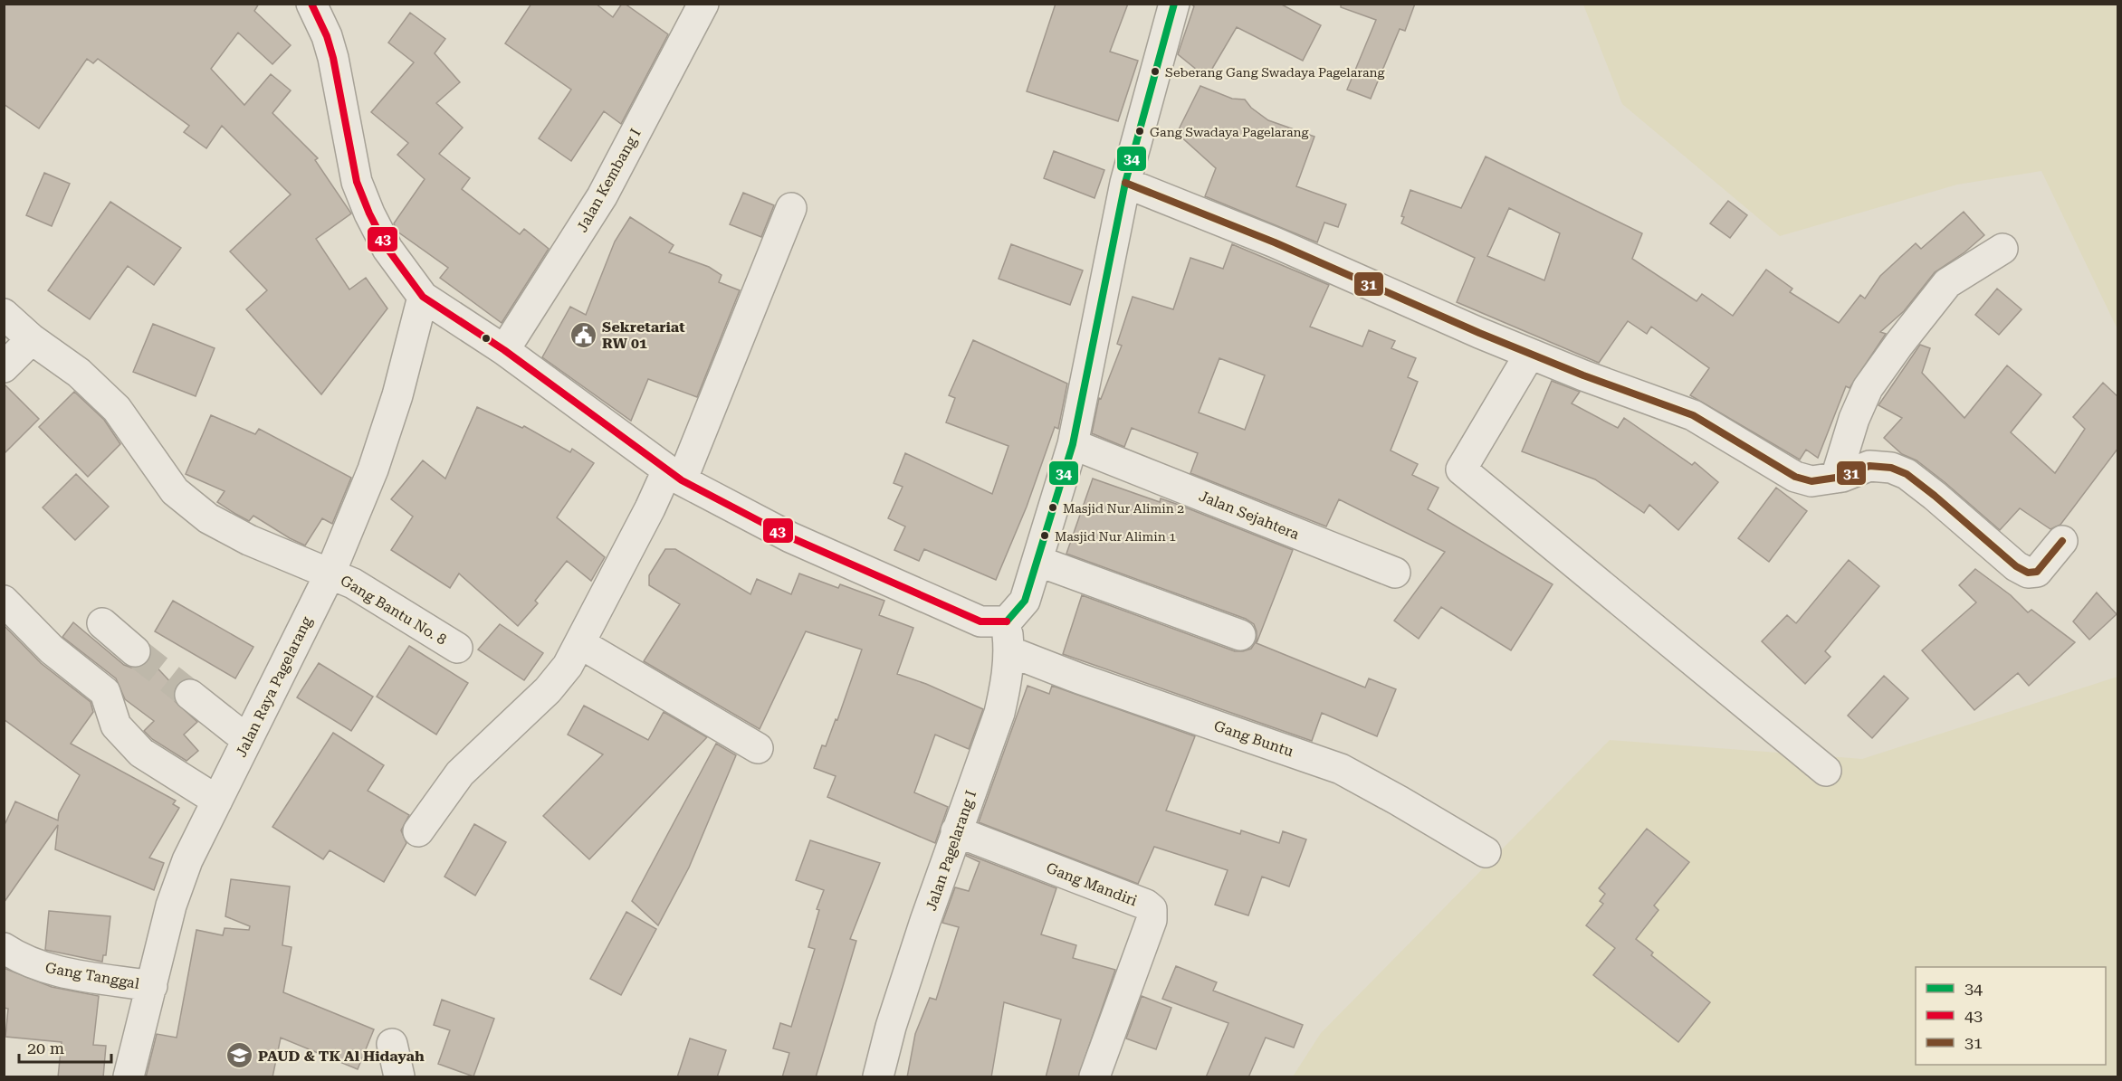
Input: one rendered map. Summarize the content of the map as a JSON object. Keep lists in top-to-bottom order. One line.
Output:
{"streets":{"street":["Jalan Kembang I","Jalan Sejahtera","Gang Bantu No. 8","Jalan Raya Pagelarang","Gang Buntu","Jalan Pagelarang I","Gang Mandiri","Gang Tanggal"]},"crossings":[["Gang Bantu No. 8","Jalan Raya Pagelarang"],["Jalan Raya Pagelarang","Gang Tanggal"],["Gang Buntu","Jalan Pagelarang I"],["Jalan Pagelarang I","Gang Mandiri"]],"places":{"other":["Seberang Gang Swadaya Pagelarang","Gang Swadaya Pagelarang","Masjid Nur Alimin 2","Masjid Nur Alimin 1"],"public building":["Sekretariat RW 01"],"school or university":["PAUD & TK Al Hidayah"]},"lines":["transit line 34","transit line 43","transit line 31"],"legend":["34","43","31"],"scale_bar":"20 m"}
